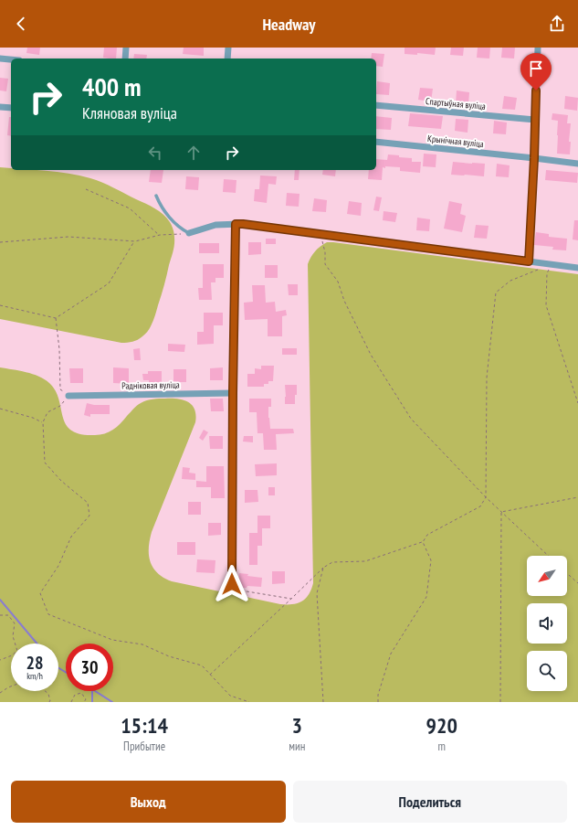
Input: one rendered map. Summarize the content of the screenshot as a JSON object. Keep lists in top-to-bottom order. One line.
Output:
{"streets":{"street":["Спартыўная вуліца","Крынічная вуліца","Радніковая вуліца"]},"north":"bottom left","page":{"header":"Headway","turn":["400 m","Кляновая вуліца"],"speed":"28 km/h","limit":"30","eta":["15:14","Прибытие","3","мин","920","m"],"buttons":["Выход","Поделиться"]}}
